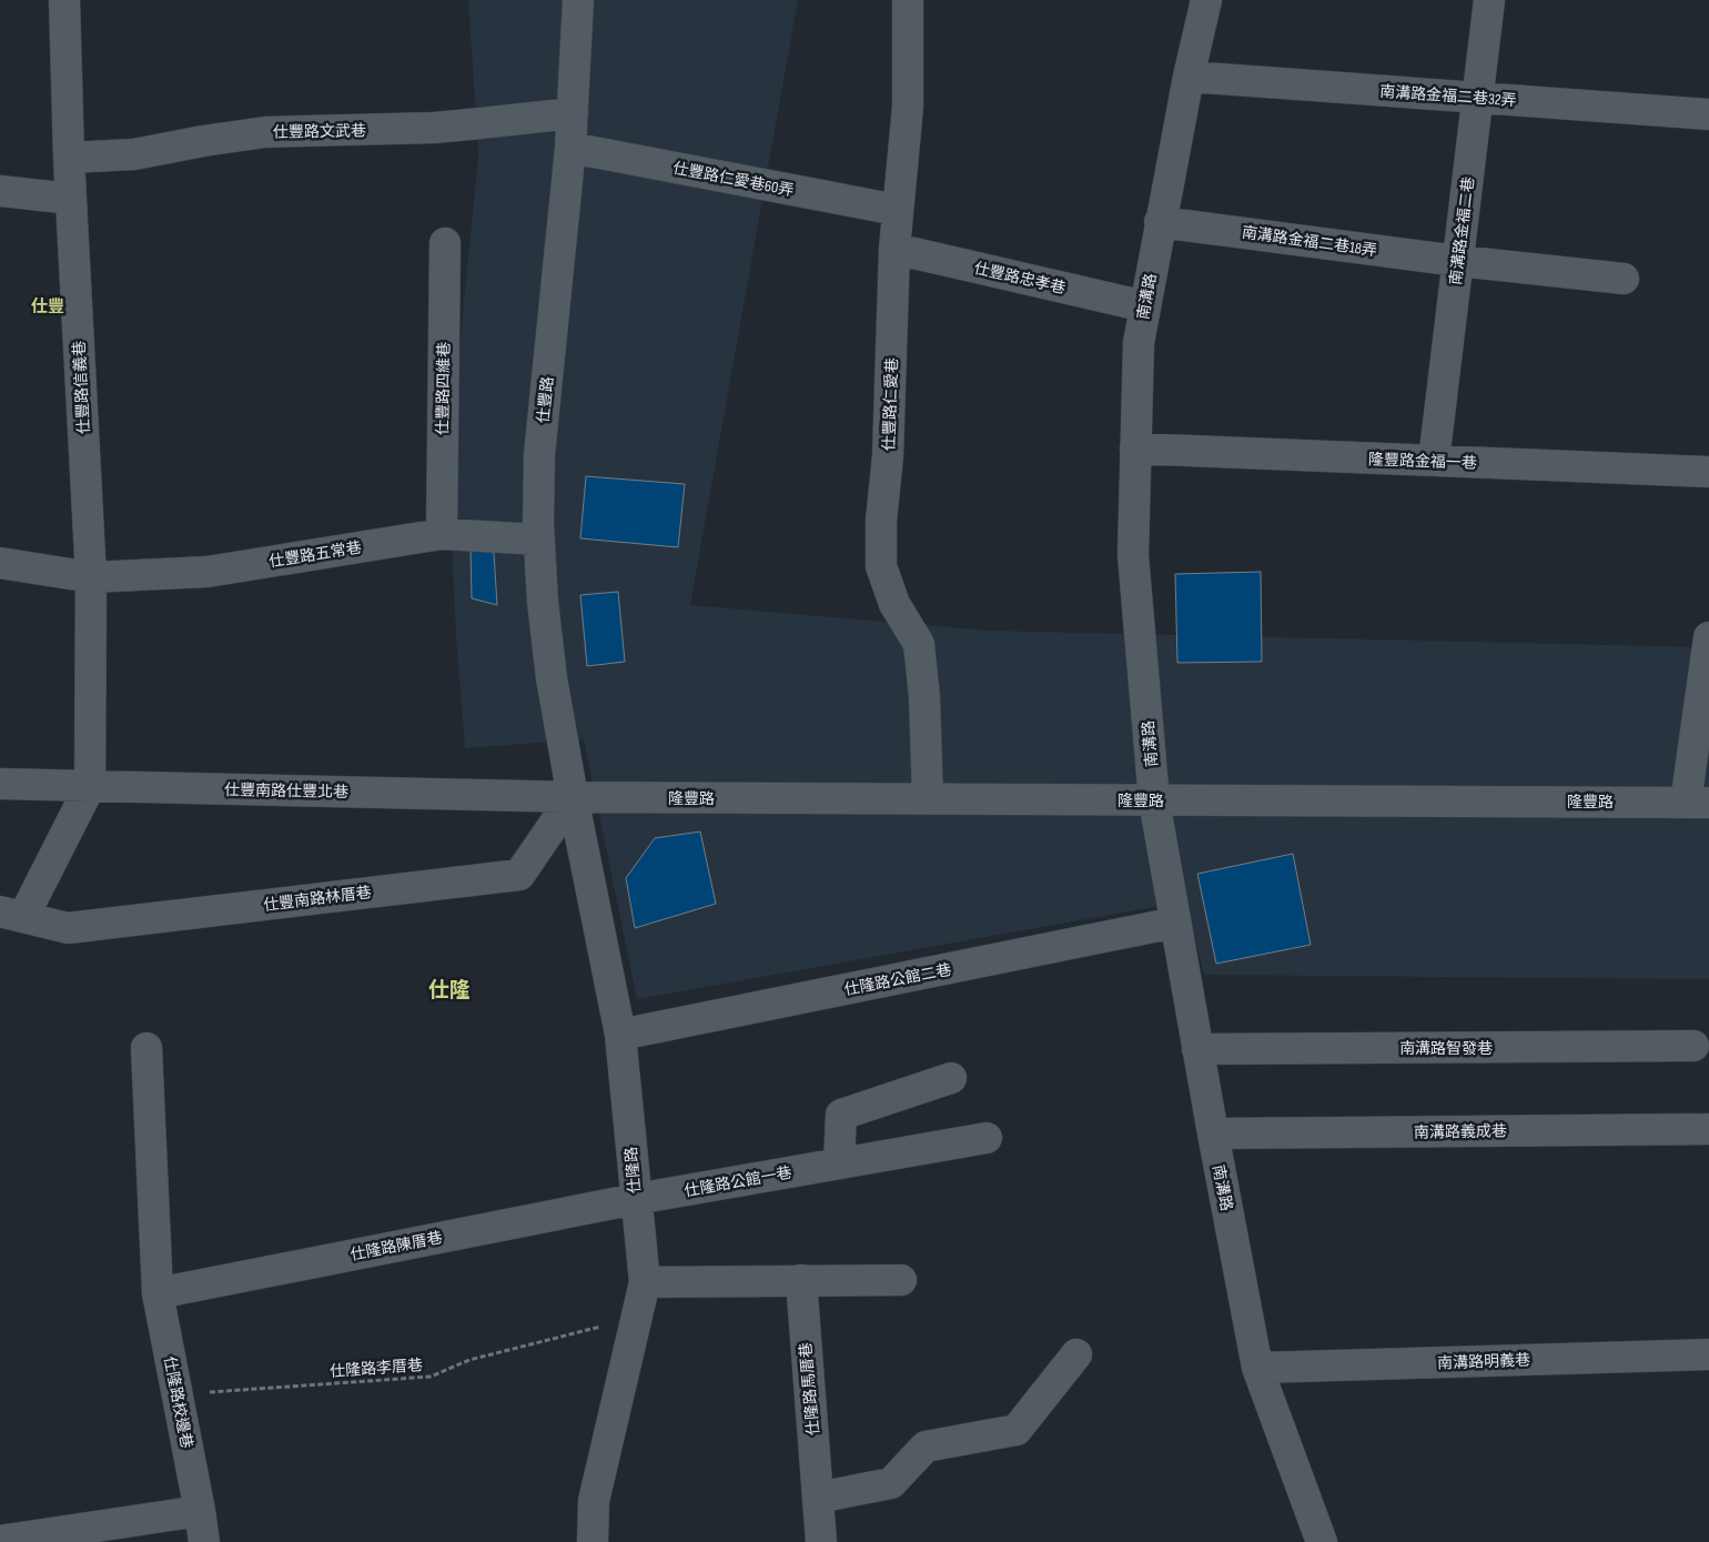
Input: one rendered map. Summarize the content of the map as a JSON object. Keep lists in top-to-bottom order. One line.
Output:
{"streets":{"street":["南溝路金福二巷32弄","仕豐路文武巷","仕豐路仁愛巷60弄","南溝路金福二巷","南溝路金福二巷18弄","仕豐路忠孝巷","南溝路","仕豐路信義巷","仕豐路四維巷","仕豐路","仕豐路仁愛巷","隆豐路金福一巷","仕豐路五常巷","仕豐南路仕豐北巷","隆豐路","仕豐南路林厝巷","仕隆路公館二巷","南溝路智發巷","南溝路義成巷","仕隆路","仕隆路公館一巷","仕隆路陳厝巷","南溝路明義巷","仕隆路馬厝巷","仕隆路校邊巷"],"path":["仕隆路李厝巷"]},"crossings":[["南溝路金福二巷32弄","南溝路金福二巷"],["南溝路金福二巷32弄","南溝路"],["仕豐路文武巷","仕豐路信義巷"],["仕豐路文武巷","仕豐路"],["仕豐路仁愛巷60弄","仕豐路"],["仕豐路仁愛巷60弄","仕豐路仁愛巷"],["南溝路金福二巷","南溝路金福二巷18弄"],["南溝路金福二巷","隆豐路金福一巷"],["南溝路金福二巷18弄","南溝路"],["仕豐路忠孝巷","南溝路"],["仕豐路忠孝巷","仕豐路仁愛巷"],["南溝路","隆豐路金福一巷"],["南溝路","隆豐路"],["南溝路","仕隆路公館二巷"],["南溝路","南溝路智發巷"],["南溝路","南溝路義成巷"],["南溝路","南溝路明義巷"],["仕豐路信義巷","仕豐路五常巷"],["仕豐路信義巷","仕豐南路仕豐北巷"],["仕豐路四維巷","仕豐路五常巷"],["仕豐路","仕豐路五常巷"],["仕豐路","仕豐南路仕豐北巷"],["仕豐路","隆豐路"],["仕豐路","仕豐南路林厝巷"],["仕豐路","仕隆路"],["仕豐路仁愛巷","隆豐路"],["仕豐南路仕豐北巷","隆豐路"],["仕豐南路仕豐北巷","仕豐南路林厝巷"],["仕豐南路仕豐北巷","仕隆路"],["隆豐路","仕豐南路林厝巷"],["隆豐路","仕隆路"],["仕豐南路林厝巷","仕隆路"],["仕隆路公館二巷","仕隆路"],["仕隆路","仕隆路公館一巷"],["仕隆路","仕隆路陳厝巷"],["仕隆路","仕隆路李厝巷"],["仕隆路公館一巷","仕隆路陳厝巷"],["仕隆路陳厝巷","仕隆路校邊巷"],["仕隆路李厝巷","仕隆路校邊巷"]],"districts":["仕豐","仕隆"]}
